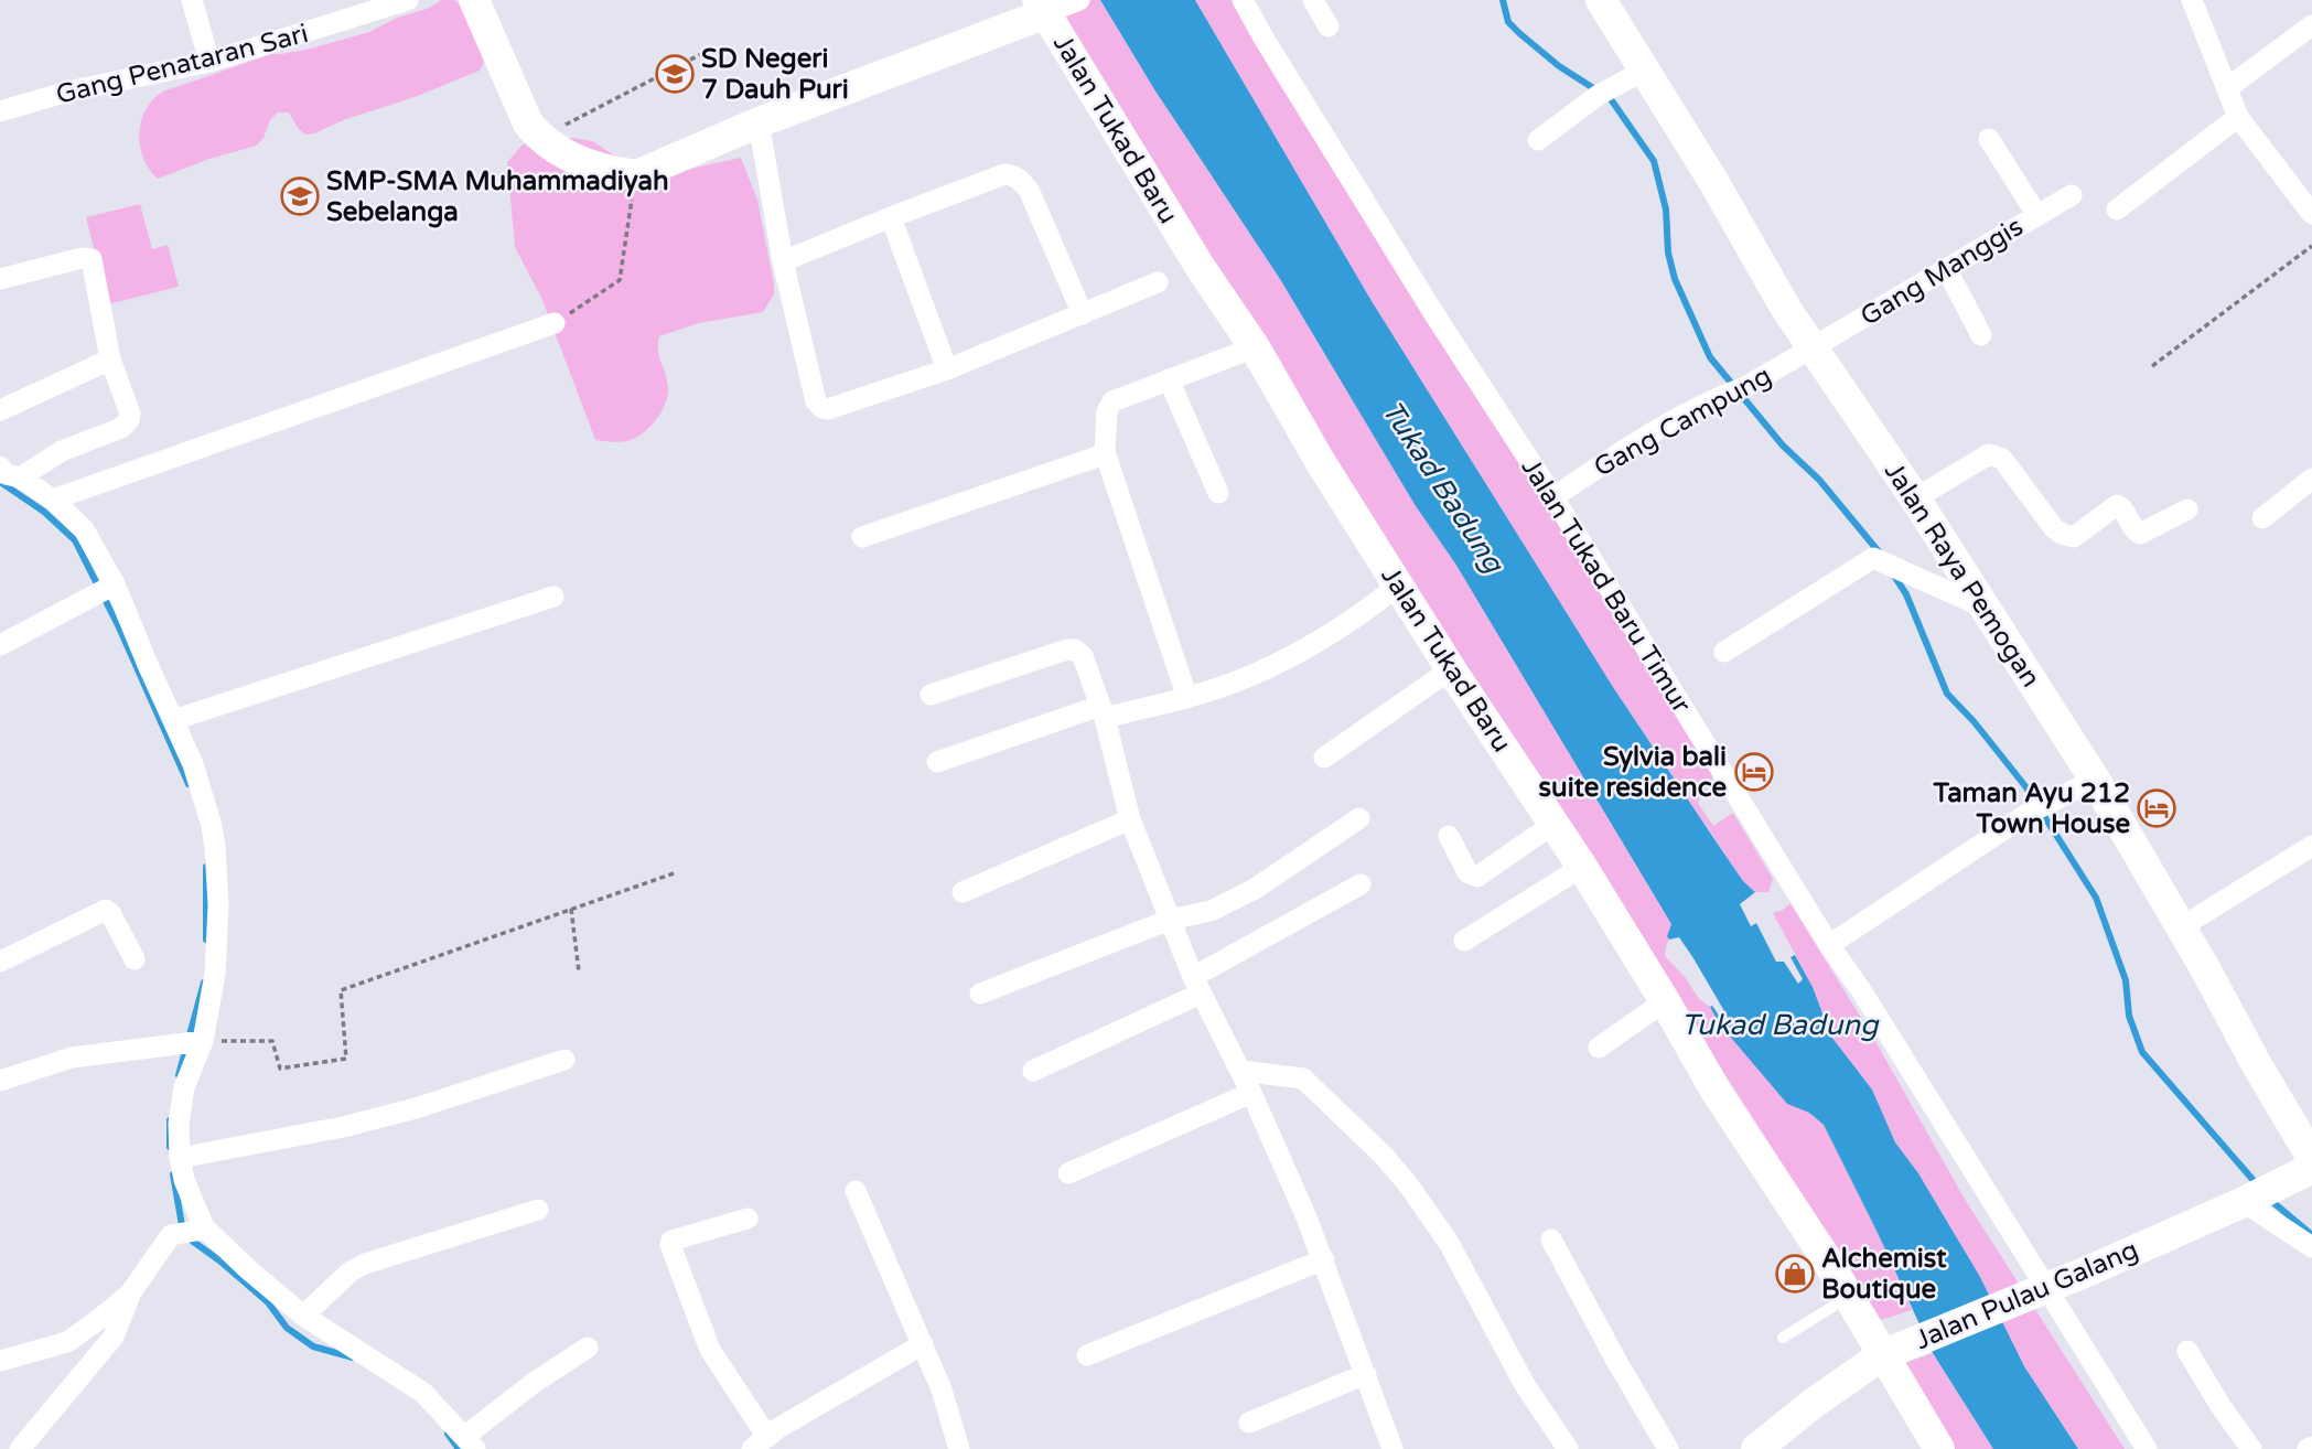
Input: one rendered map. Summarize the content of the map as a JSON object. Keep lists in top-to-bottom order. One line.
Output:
{"streets":{"street":["Gang Penataran Sari","Jalan Tukad Baru","Gang Manggis","Gang Campung","Jalan Raya Pemogan","Jalan Tukad Baru Timur","Jalan Pulau Galang"]},"crossings":[["Jalan Tukad Baru","Jalan Pulau Galang"],["Gang Manggis","Gang Campung"],["Gang Manggis","Jalan Raya Pemogan"],["Gang Campung","Jalan Raya Pemogan"],["Gang Campung","Jalan Tukad Baru Timur"],["Jalan Raya Pemogan","Jalan Pulau Galang"],["Jalan Tukad Baru Timur","Jalan Pulau Galang"]],"water":["Tukad Badung"],"places":{"school or university":["SD Negeri 7 Dauh Puri","SMP-SMA Muhammadiyah Sebelanga"],"hotel":["Sylvia bali suite residence","Taman Ayu 212 Town House"],"shop":["Alchemist Boutique"]}}
